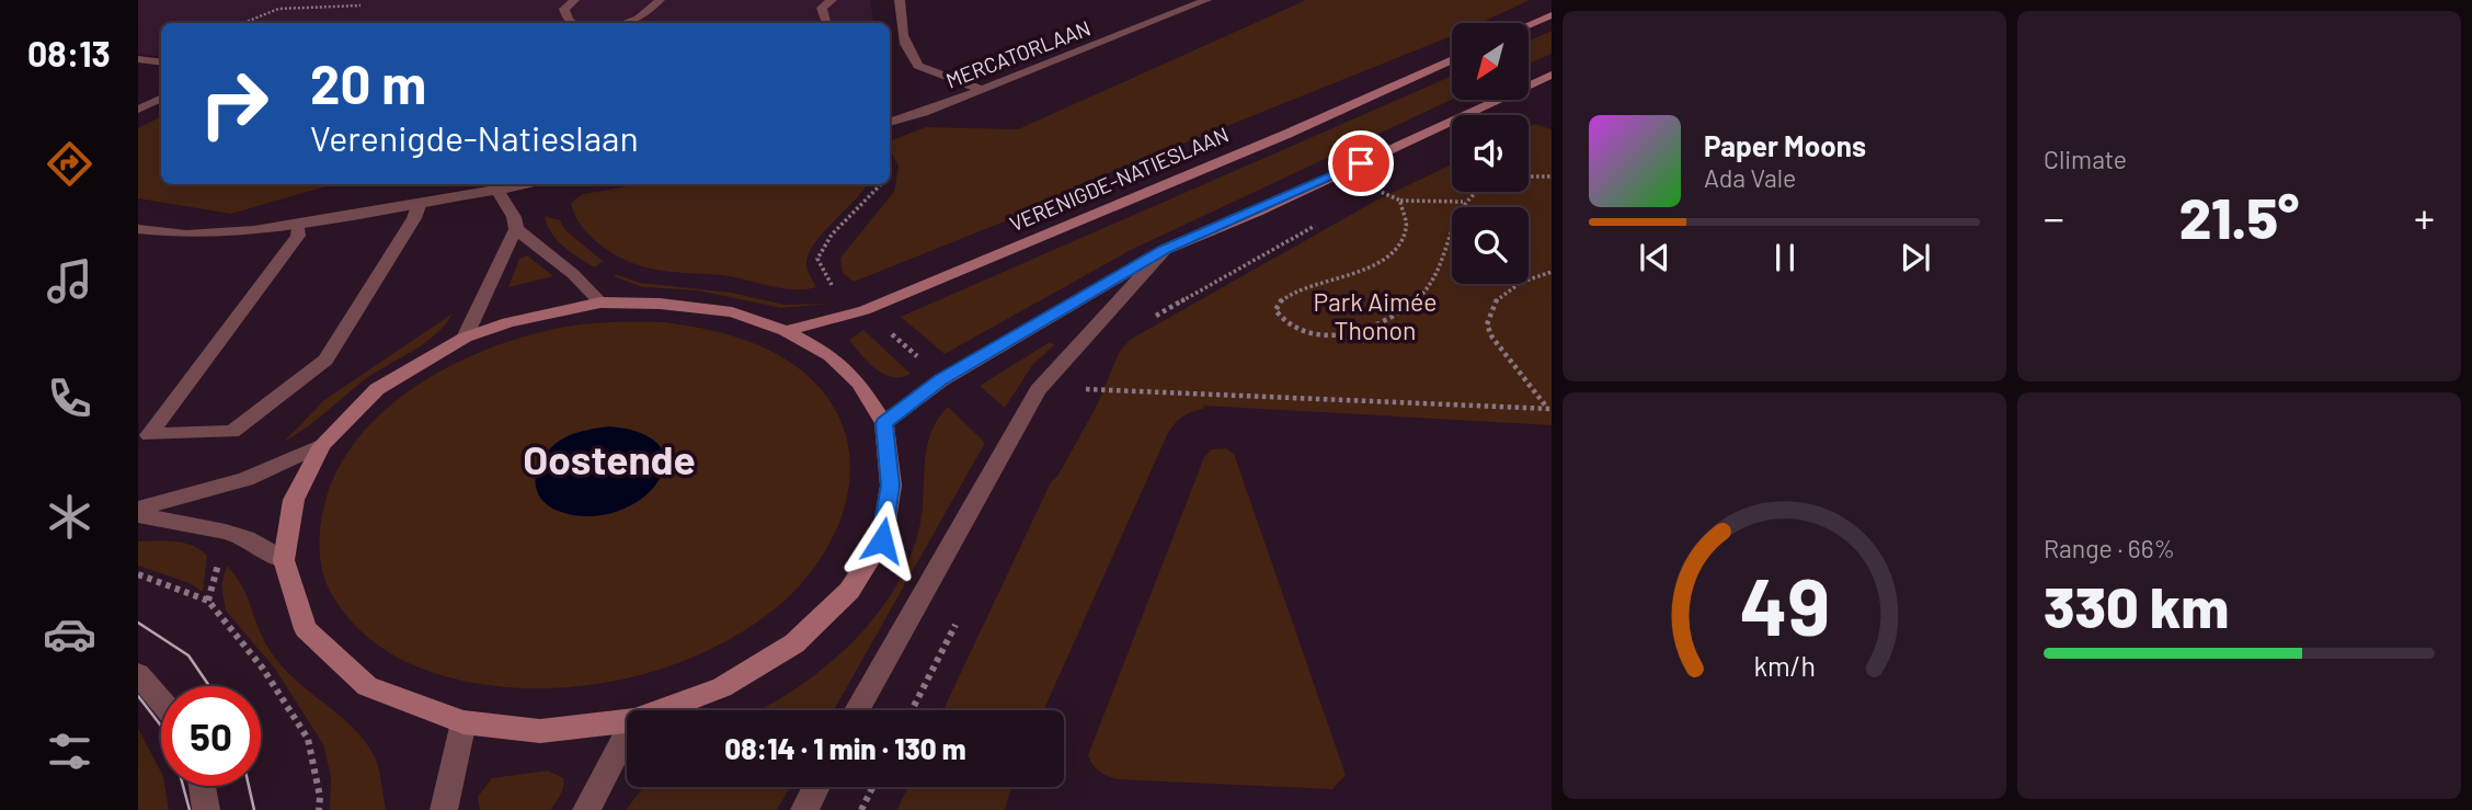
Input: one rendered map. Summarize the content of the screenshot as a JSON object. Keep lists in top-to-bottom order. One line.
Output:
{"streets":{"main road":["VERENIGDE-NATIESLAAN"],"street":["MERCATORLAAN"]},"districts":["Oostende"],"parks":["Park Aimée Thonon"],"north":"bottom left","page":{"tabs":"08:13","tile":["Climate",["Range · 66%","330 km"]],"turn":["20 m","Verenigde-Natieslaan"],"song":["Paper Moons","Ada Vale"],"heat":["−","21.5°","+"],"limit":"50","trip":"08:14 · 1 min · 130 m","gauge":["49","km/h"]}}
